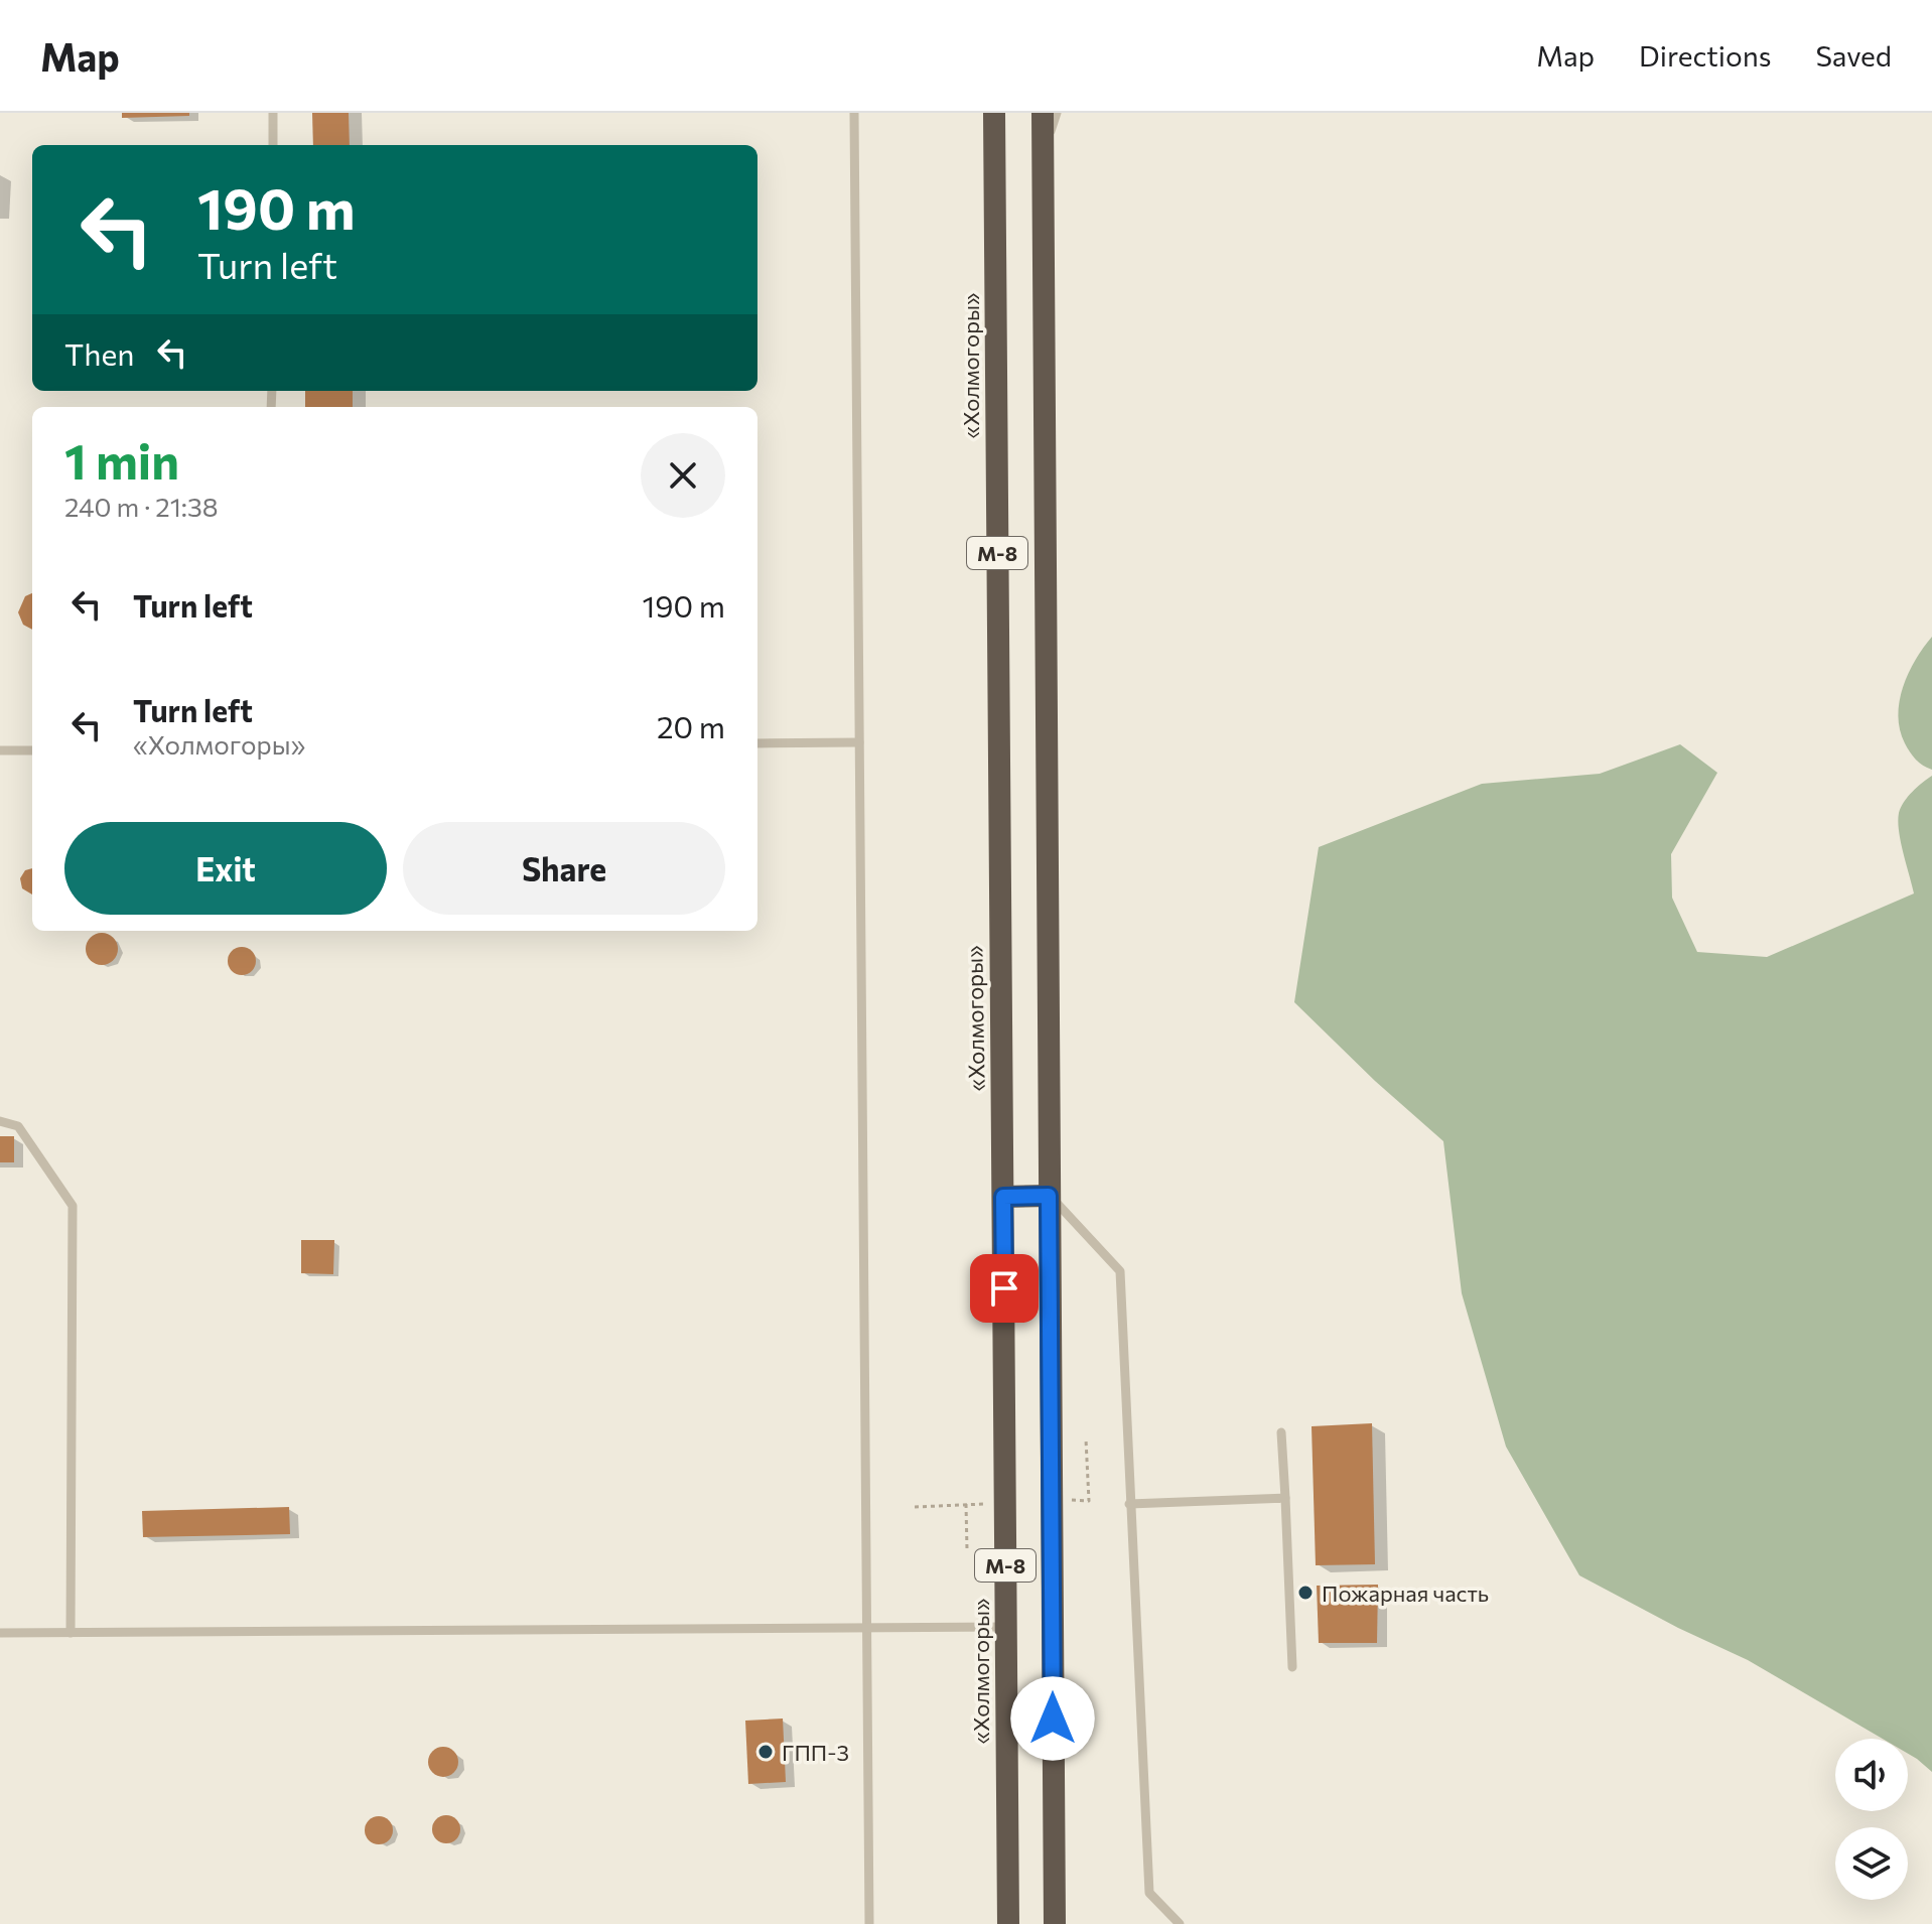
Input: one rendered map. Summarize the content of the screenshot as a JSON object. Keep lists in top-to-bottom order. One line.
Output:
{"streets":{"highway":["«Холмогоры»","М-8"]},"places":["Пожарная часть","ГПП-3"],"page":{"header":"Map","nav":["Map","Directions","Saved"],"turn":["190 m","Turn left"],"then":"Then","heading":["1 min","240 m · 21:38"],"list":[{"name":"Turn left","value":"190 m"},{"name":"Turn left","note":"«Холмогоры»","value":"20 m"}],"buttons":["Exit","Share"]}}
